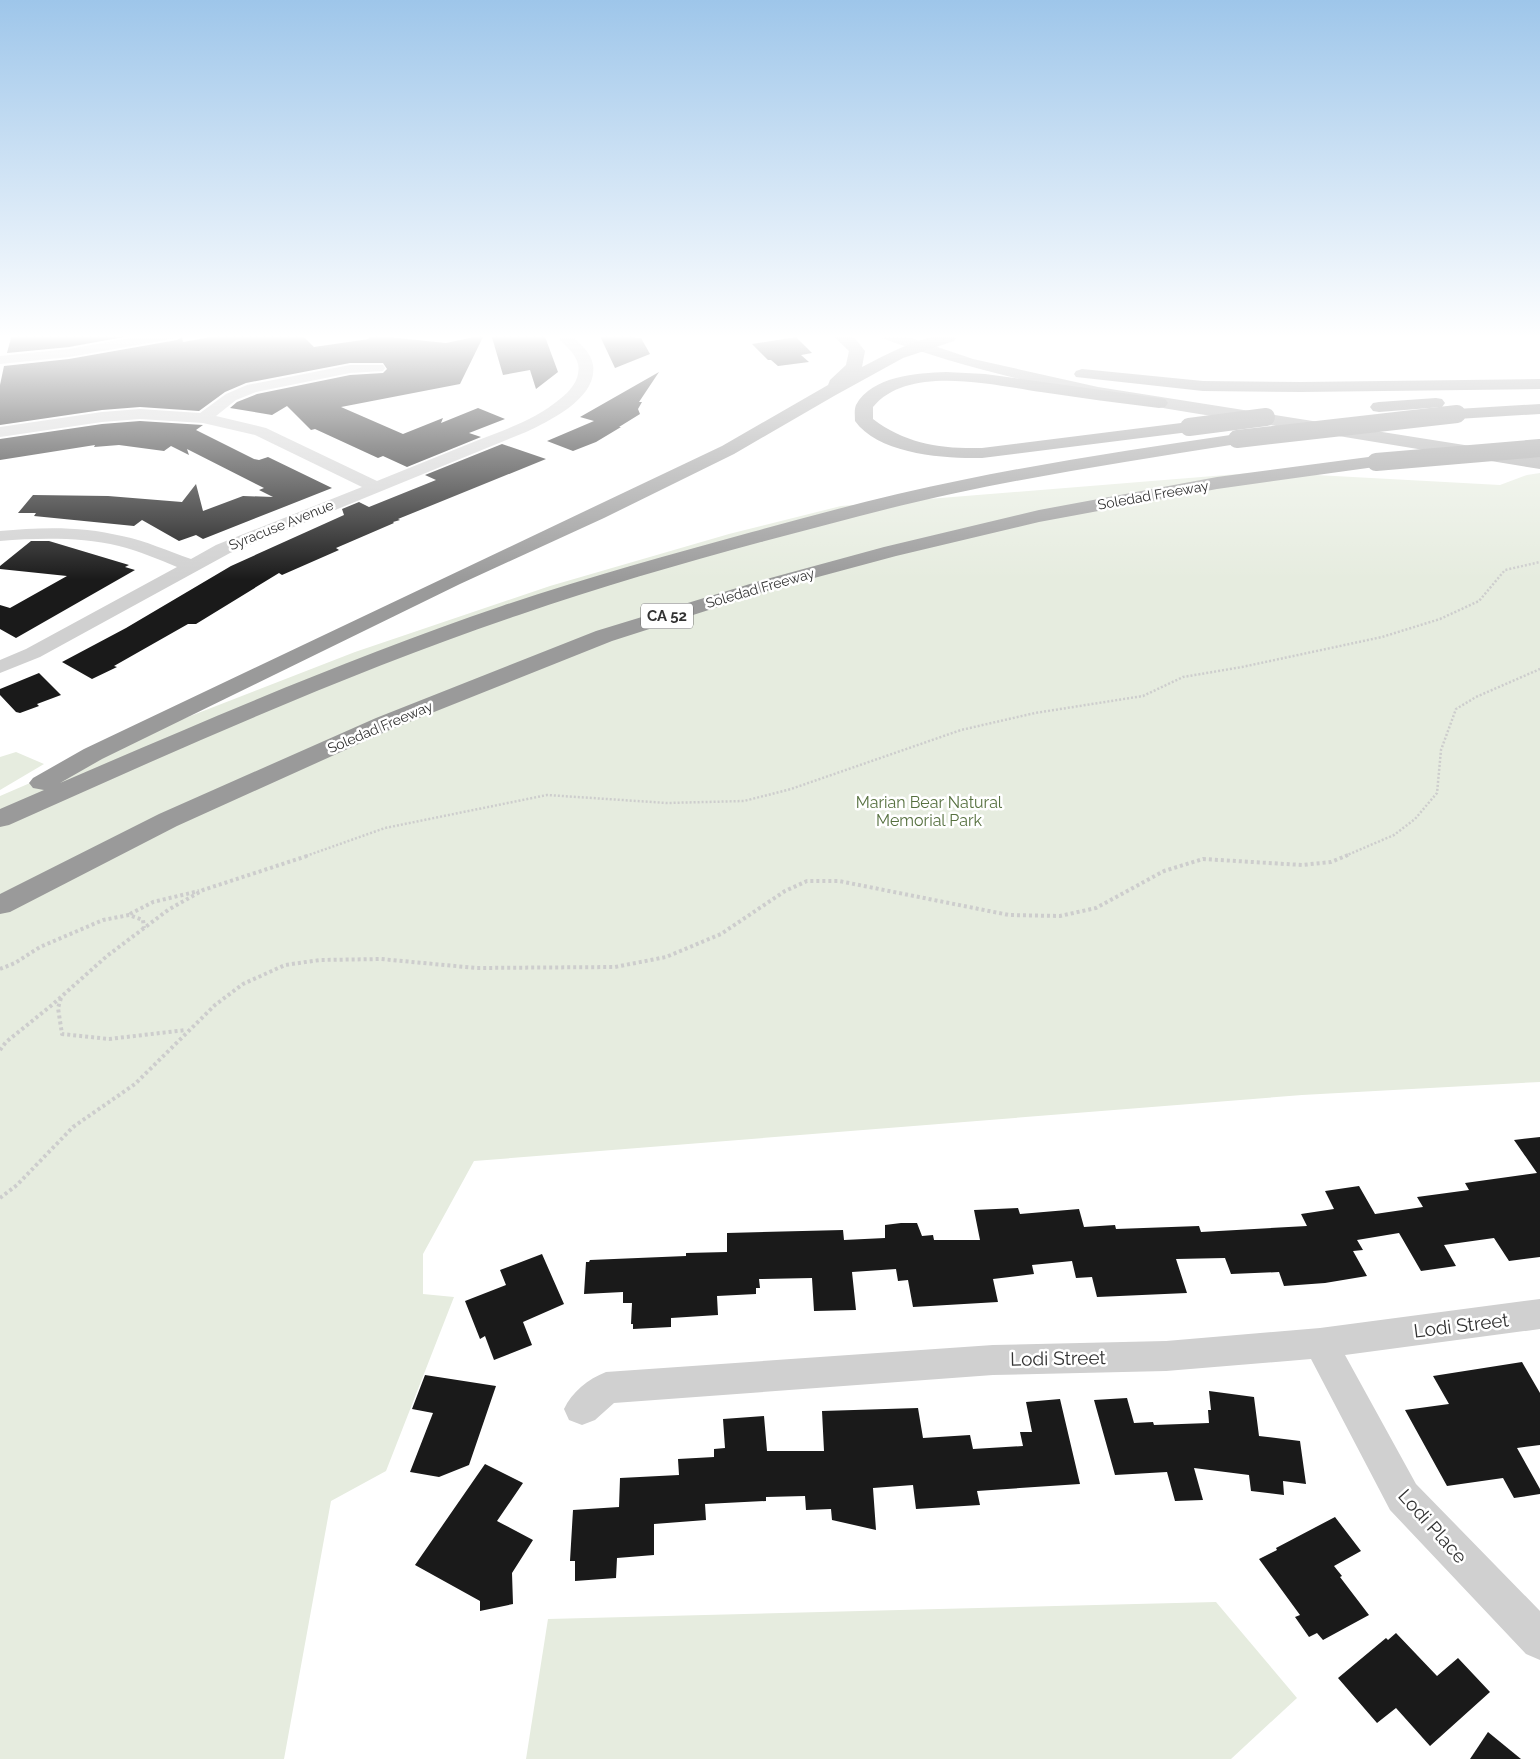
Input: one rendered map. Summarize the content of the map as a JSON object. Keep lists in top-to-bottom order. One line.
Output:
{"streets":{"highway":["Soledad Freeway","CA 52"],"street":["Syracuse Avenue","Lodi Street","Lodi Place"]},"crossings":[["Lodi Street","Lodi Place"]],"parks":["Marian Bear Natural Memorial Park"]}
